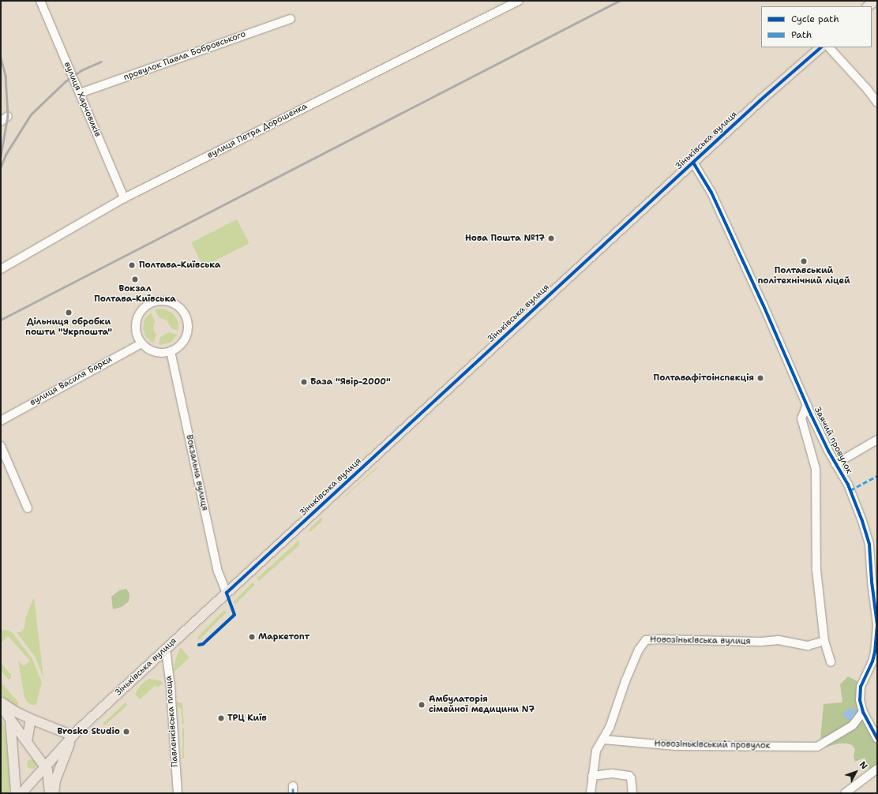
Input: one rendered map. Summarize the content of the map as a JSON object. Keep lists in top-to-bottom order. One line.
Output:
{"streets":{"main road":["Зіньківська вулиця"],"street":["провулок Павла Бобровського","вулиця Харчовиків","вулиця Петра Дорошенка","вулиця Василя Барки","Заячий провулок","Вокзальна вулиця","Новозіньківська вулиця","Павленківська площа","Новозіньківський провулок"]},"crossings":[["провулок Павла Бобровського","вулиця Харчовиків"],["вулиця Харчовиків","вулиця Петра Дорошенка"],["Зіньківська вулиця","Заячий провулок"],["Зіньківська вулиця","Вокзальна вулиця"],["Зіньківська вулиця","Павленківська площа"],["вулиця Василя Барки","Вокзальна вулиця"],["Заячий провулок","Новозіньківський провулок"],["Новозіньківська вулиця","Новозіньківський провулок"]],"places":["Нова Пошта №17","Полтавський політехнічний ліцей","Полтава-Київська","Вокзал Полтава-Київська","Дільниця обробки пошти \"Укрпошта\"","Полтавафітоінспекція","База \"Явір-2000\"","Маркетопт","Амбулаторія сімейної медицини N7","ТРЦ Київ","Brosko Studio"],"legend":["Cycle path","Path"],"north":"top right"}
